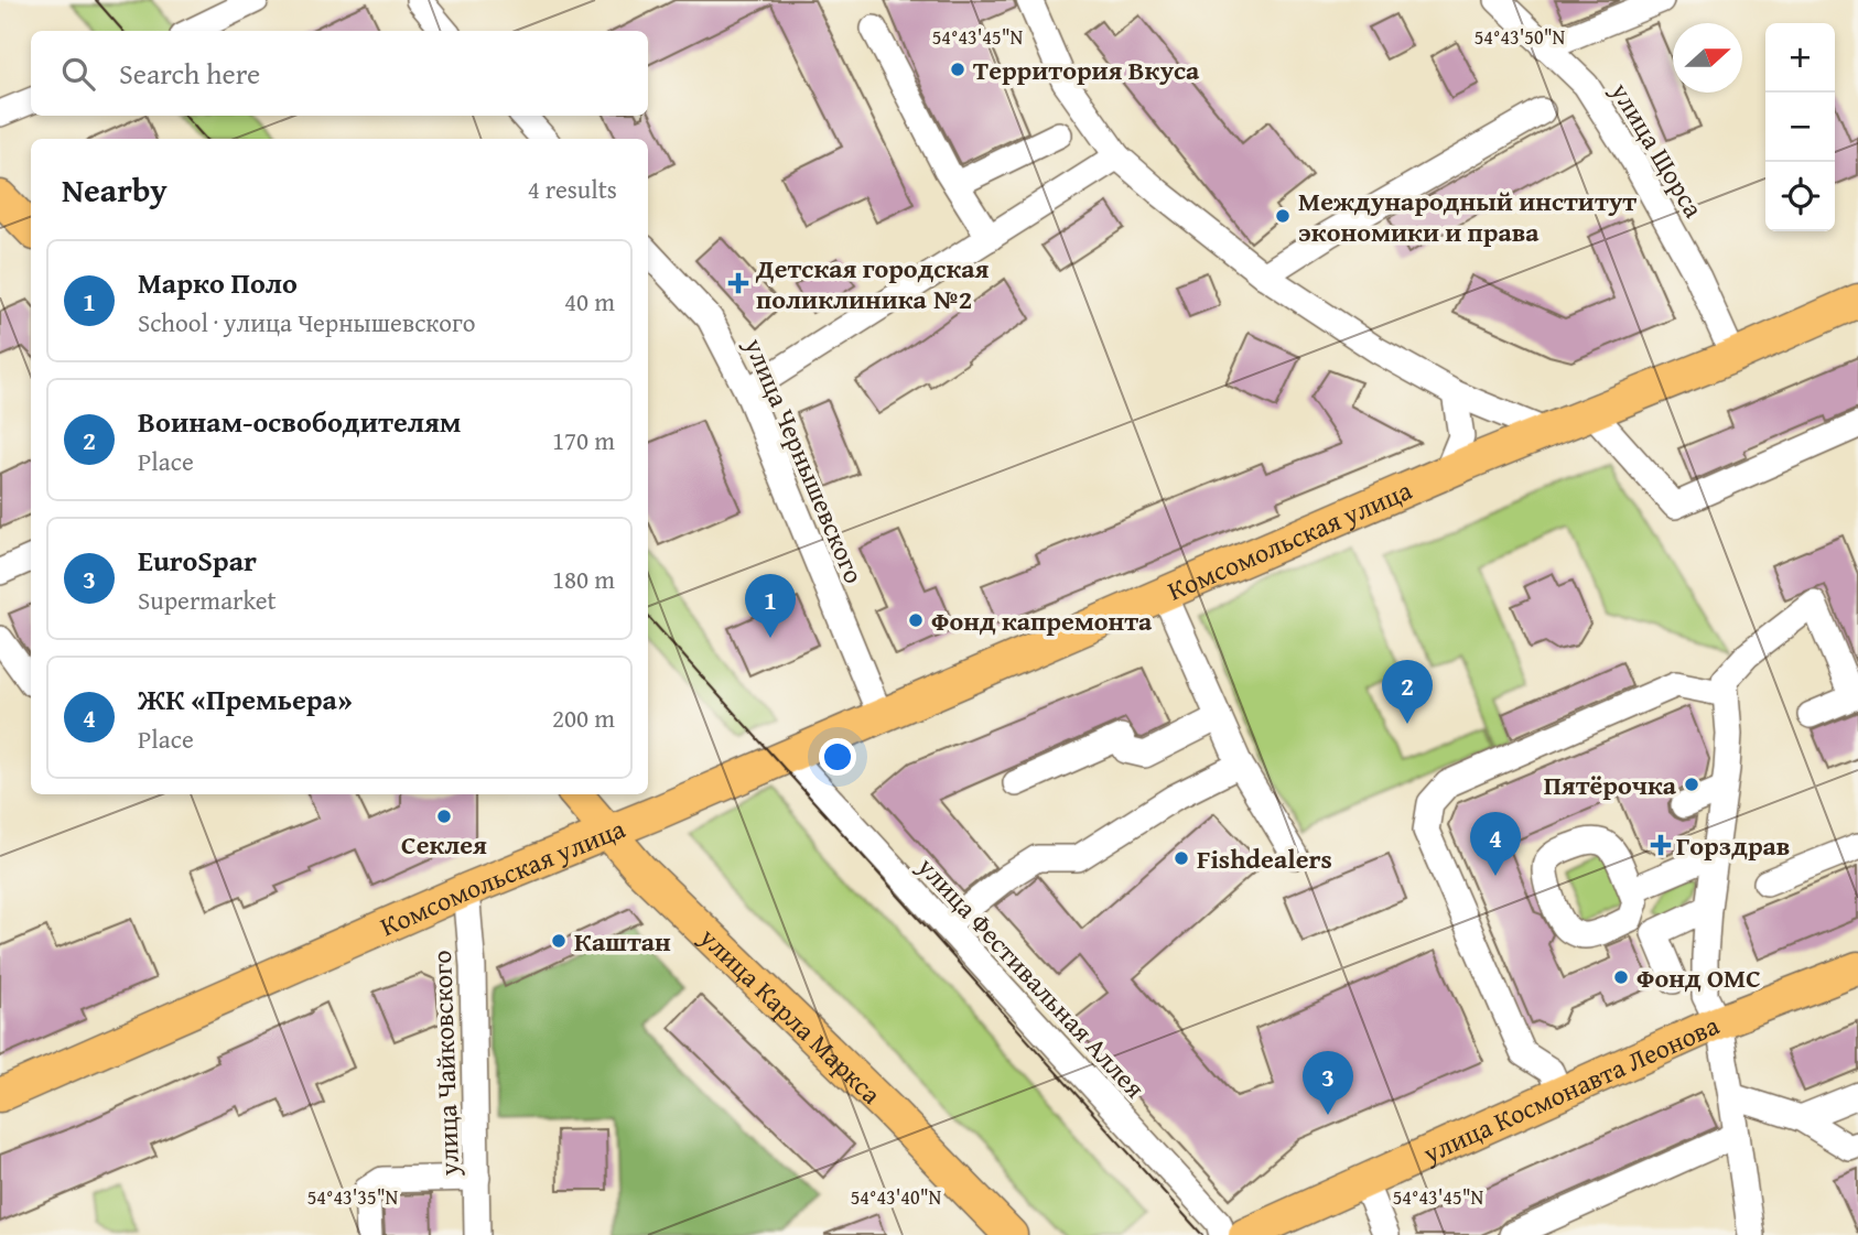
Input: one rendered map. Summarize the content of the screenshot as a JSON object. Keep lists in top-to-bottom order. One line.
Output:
{"streets":{"main road":["Комсомольская улица","улица Карла Маркса","улица Космонавта Леонова"],"street":["улица Щорса","улица Чернышевского","улица Фестивальная Аллея","улица Чайковского"]},"crossings":[["улица Щорса","Комсомольская улица"],["улица Чернышевского","Комсомольская улица"],["Комсомольская улица","улица Фестивальная Аллея"],["Комсомольская улица","улица Карла Маркса"],["Комсомольская улица","улица Чайковского"],["улица Фестивальная Аллея","улица Космонавта Леонова"]],"places":{"other":["Территория Вкуса","Международный институт экономики и права","Фонд капремонта","Пятёрочка","Секлея","Fishdealers","Каштан","Фонд ОМС"],"health":["Детская городская поликлиника №2","Горздрав"]},"north":"right","page":{"map_buttons":["+","−"],"search":"Search here","heading":["Nearby","4 results"],"list":[{"mark":"1","name":"Марко Поло","note":"School · улица Чернышевского","value":"40 m"},{"mark":"2","name":"Воинам-освободителям","note":"Place","value":"170 m"},{"mark":"3","name":"EuroSpar","note":"Supermarket","value":"180 m"},{"mark":"4","name":"ЖК «Премьера»","note":"Place","value":"200 m"}],"pins":["1","2","4","3"]},"coordinates":["54°43'45\"N","54°43'50\"N","54°43'35\"N","54°43'40\"N"]}
